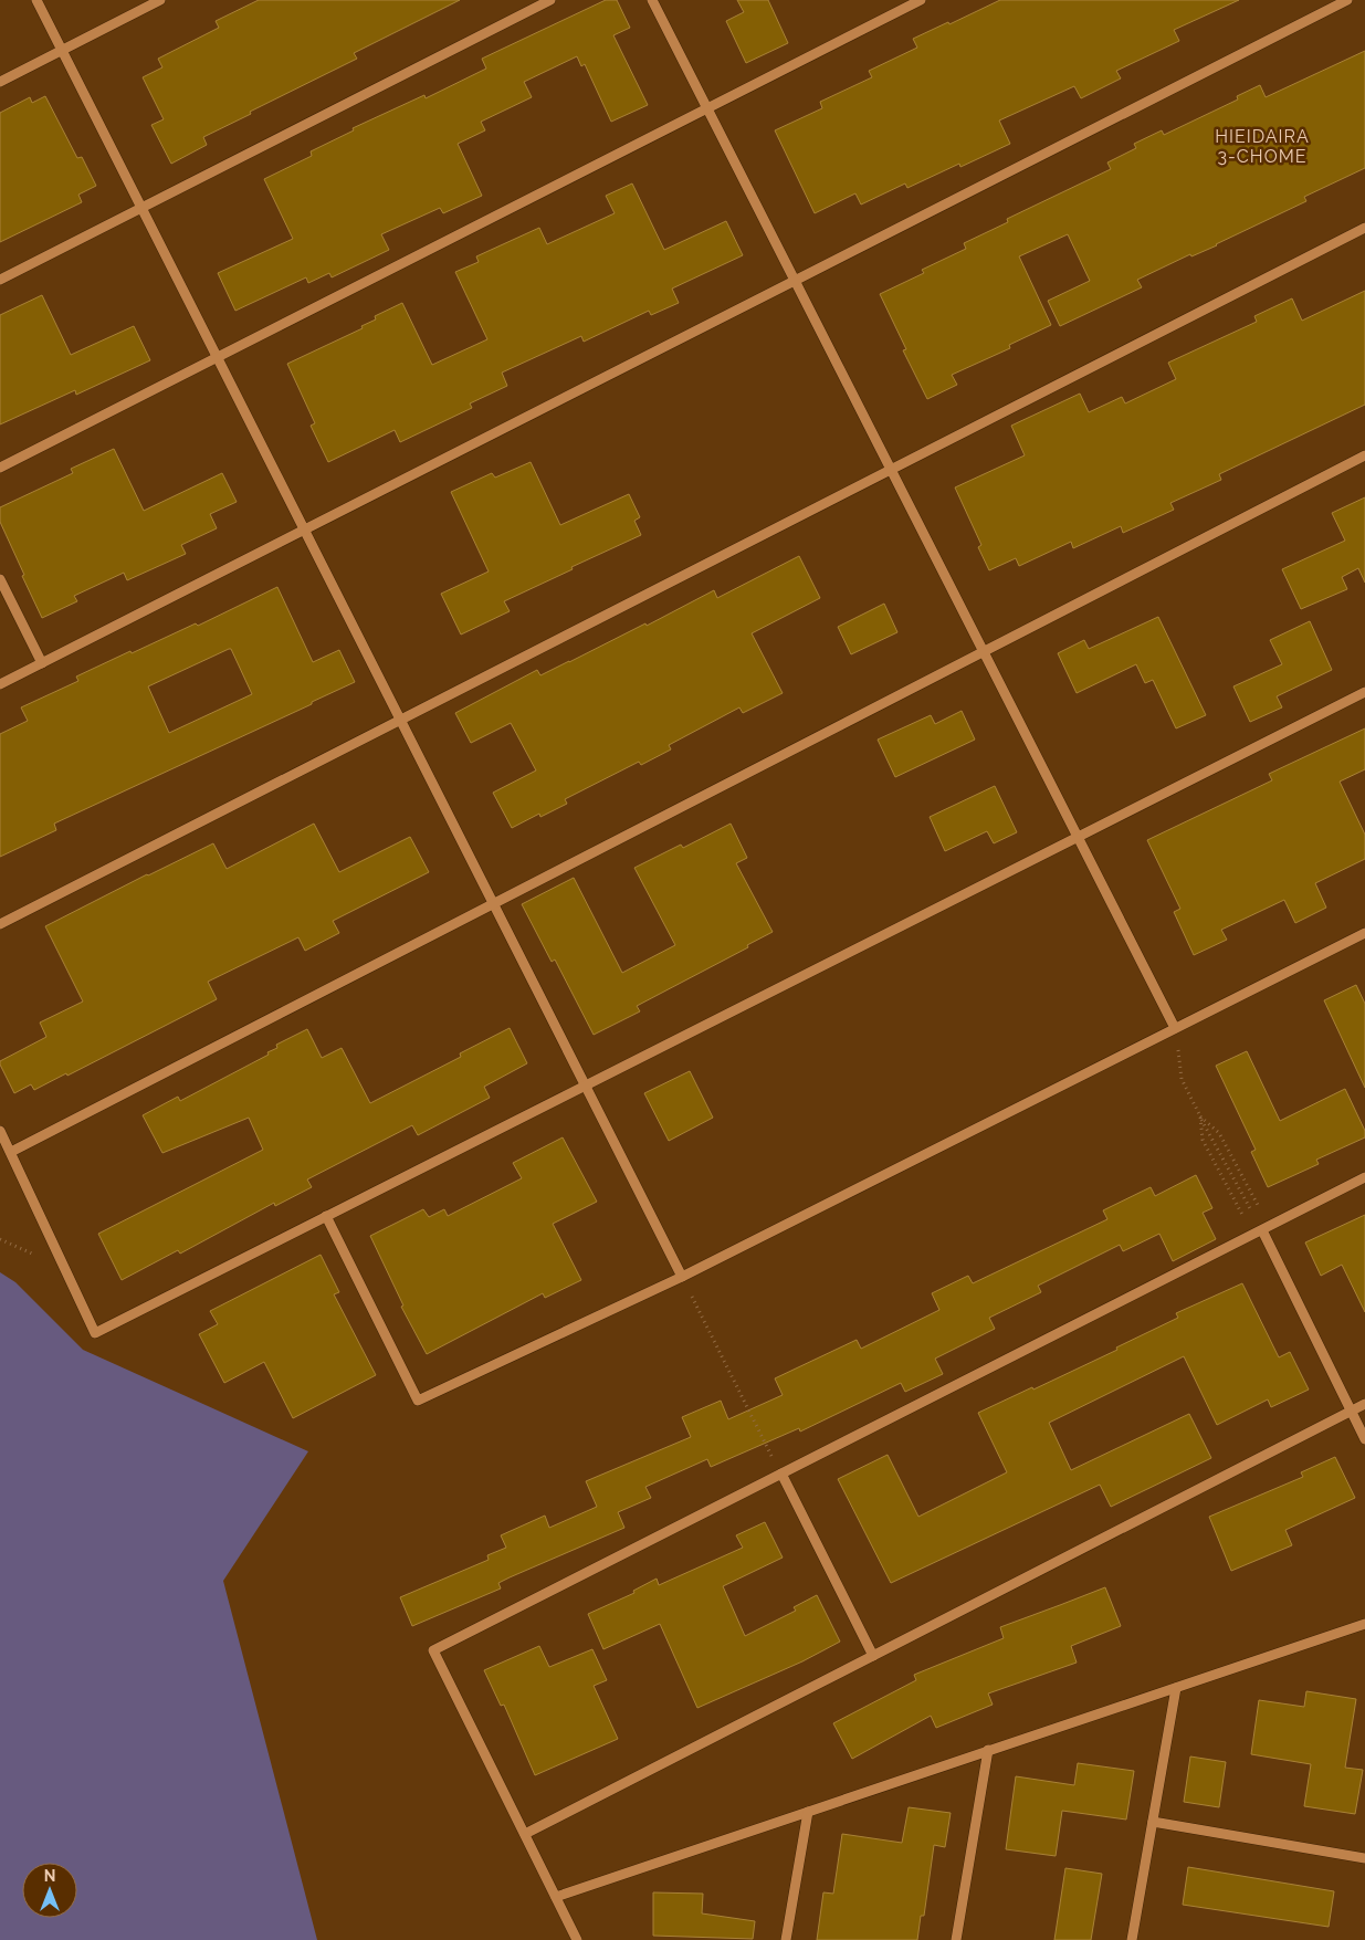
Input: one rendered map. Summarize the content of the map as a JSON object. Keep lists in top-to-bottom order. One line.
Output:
{"districts":["HIEIDAIRA 3-CHOME"],"north":"top"}
